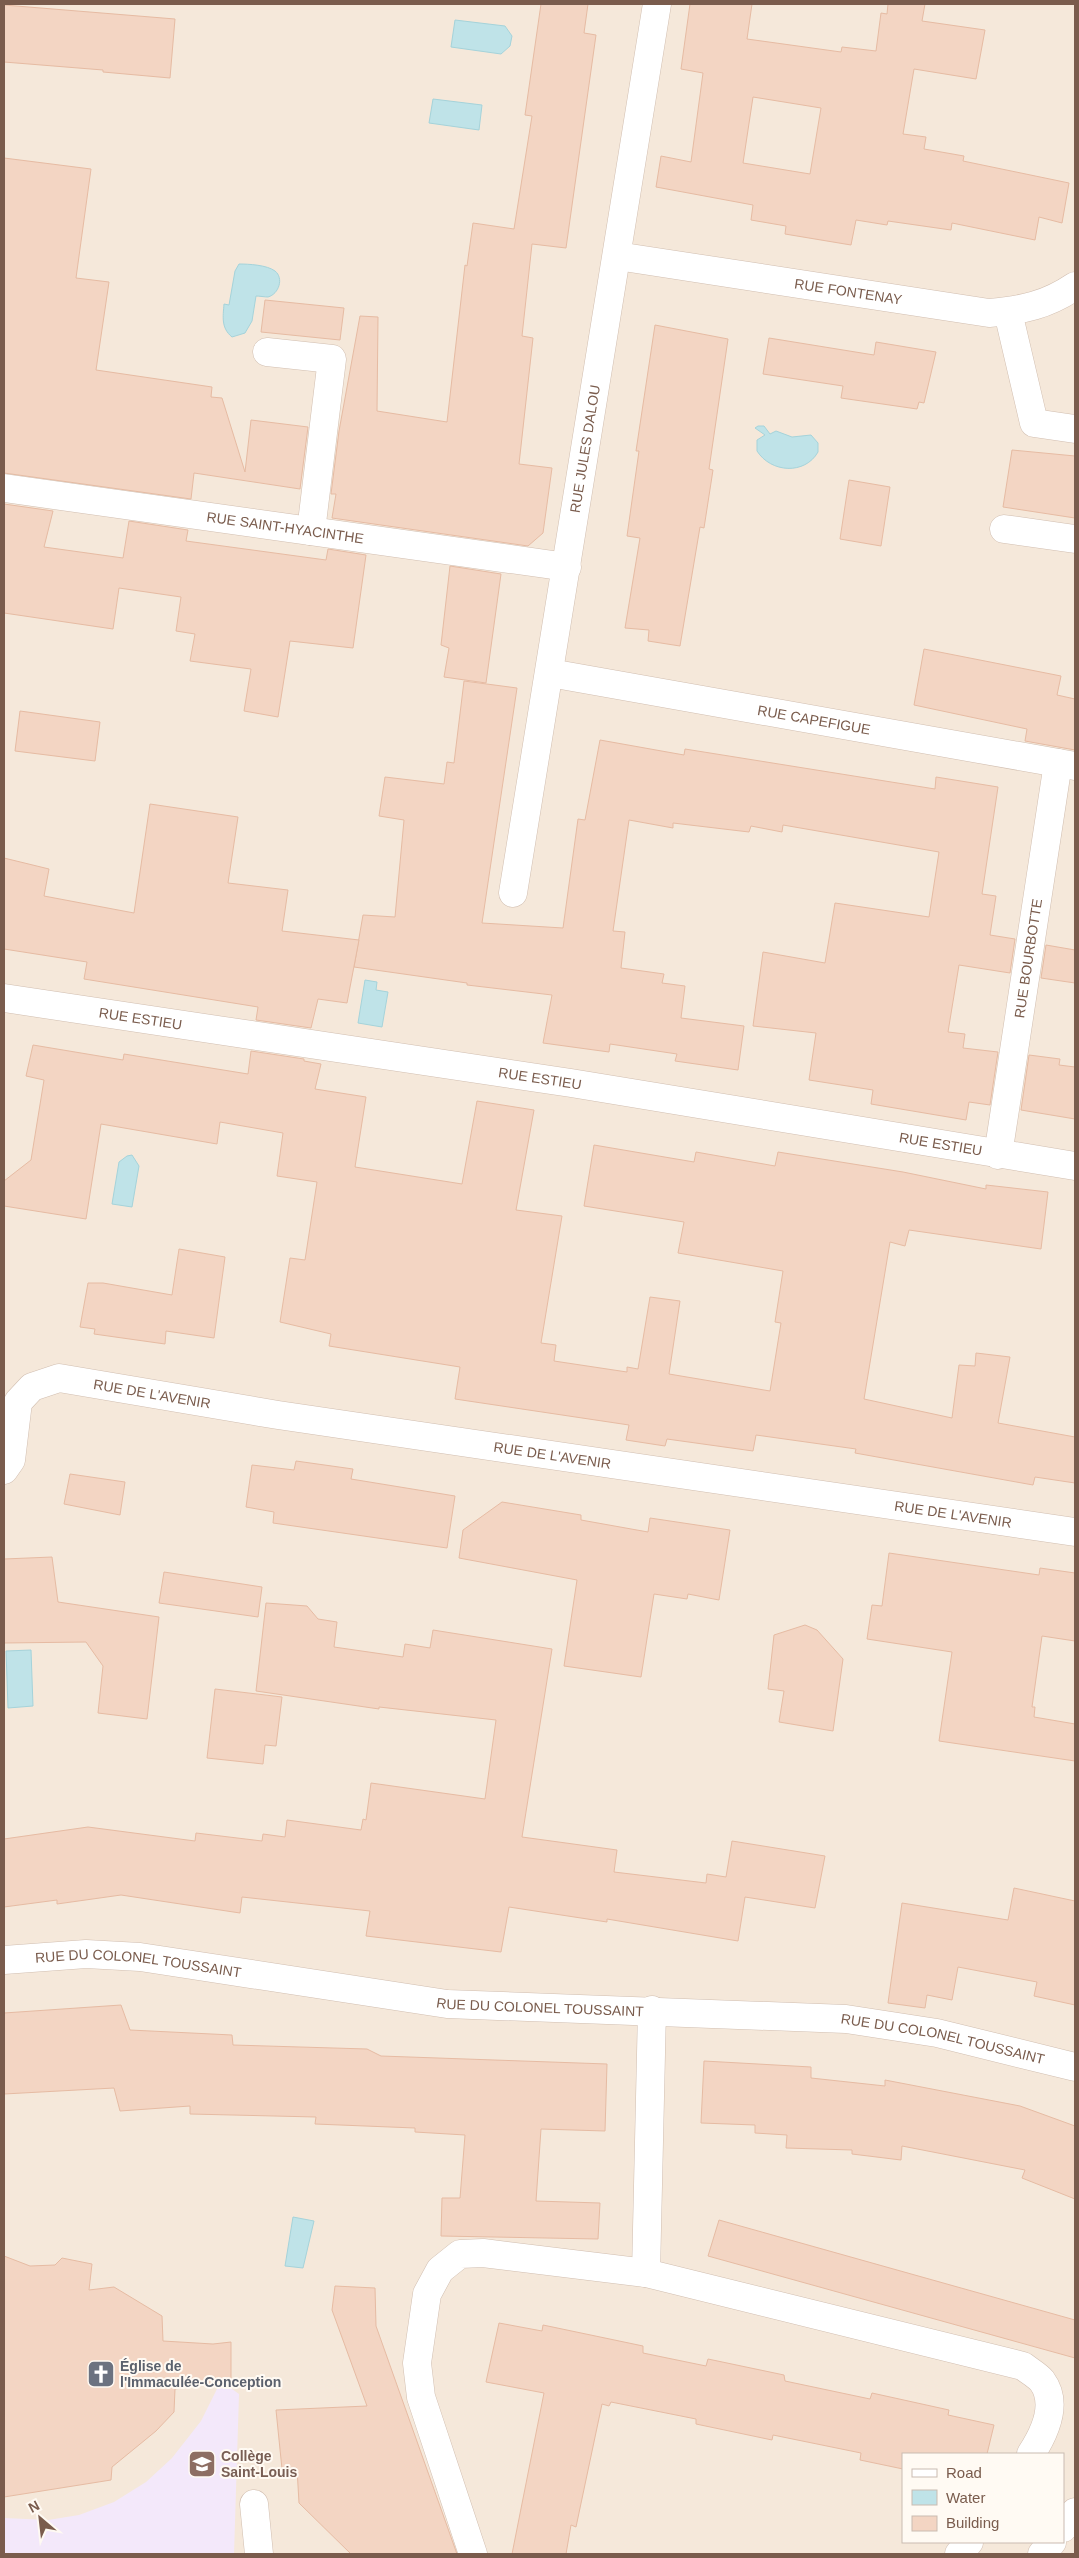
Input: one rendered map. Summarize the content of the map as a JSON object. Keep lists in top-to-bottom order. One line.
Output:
{"streets":{"street":["RUE FONTENAY","RUE JULES DALOU","RUE SAINT-HYACINTHE","RUE CAPEFIGUE","RUE BOURBOTTE","RUE ESTIEU","RUE DE L'AVENIR","RUE DU COLONEL TOUSSAINT"]},"crossings":[["RUE FONTENAY","RUE JULES DALOU"],["RUE JULES DALOU","RUE SAINT-HYACINTHE"],["RUE JULES DALOU","RUE CAPEFIGUE"],["RUE CAPEFIGUE","RUE BOURBOTTE"],["RUE BOURBOTTE","RUE ESTIEU"]],"places":{"church":["Église de l'Immaculée-Conception"],"school or university":["Collège Saint-Louis"]},"legend":["Road","Water","Building"],"north":"top left"}
